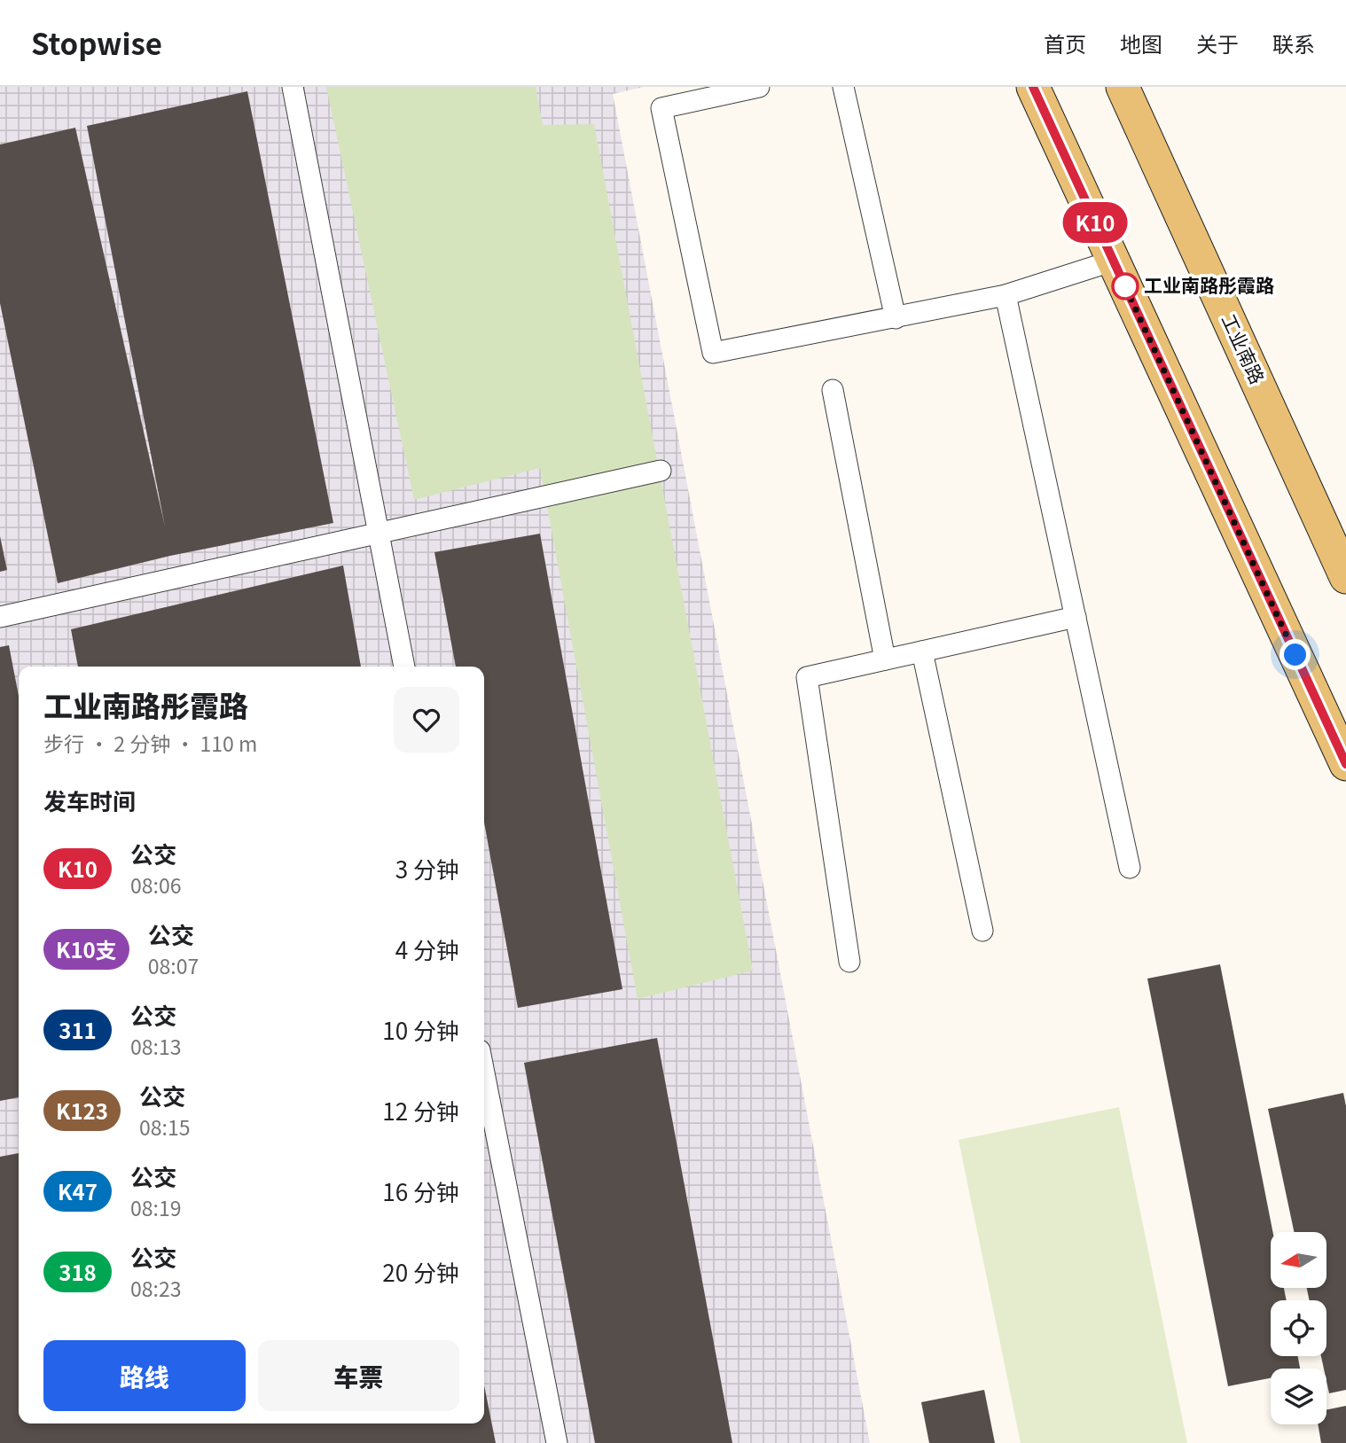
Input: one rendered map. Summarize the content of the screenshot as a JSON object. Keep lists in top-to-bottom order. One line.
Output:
{"streets":{"main road":["工业南路"]},"places":["工业南路彤霞路"],"lines":["bus line K10"],"north":"left","page":{"header":"Stopwise","nav":["首页","地图","关于","联系"],"on_map":"K10","heading":[["工业南路彤霞路","步行 · 2 分钟 · 110 m"],"发车时间"],"list":[{"mark":"K10","name":"公交","note":"08:06","value":"3 分钟"},{"mark":"K10支","name":"公交","note":"08:07","value":"4 分钟"},{"mark":"311","name":"公交","note":"08:13","value":"10 分钟"},{"mark":"K123","name":"公交","note":"08:15","value":"12 分钟"},{"mark":"K47","name":"公交","note":"08:19","value":"16 分钟"},{"mark":"318","name":"公交","note":"08:23","value":"20 分钟"}],"buttons":["路线","车票"]}}
